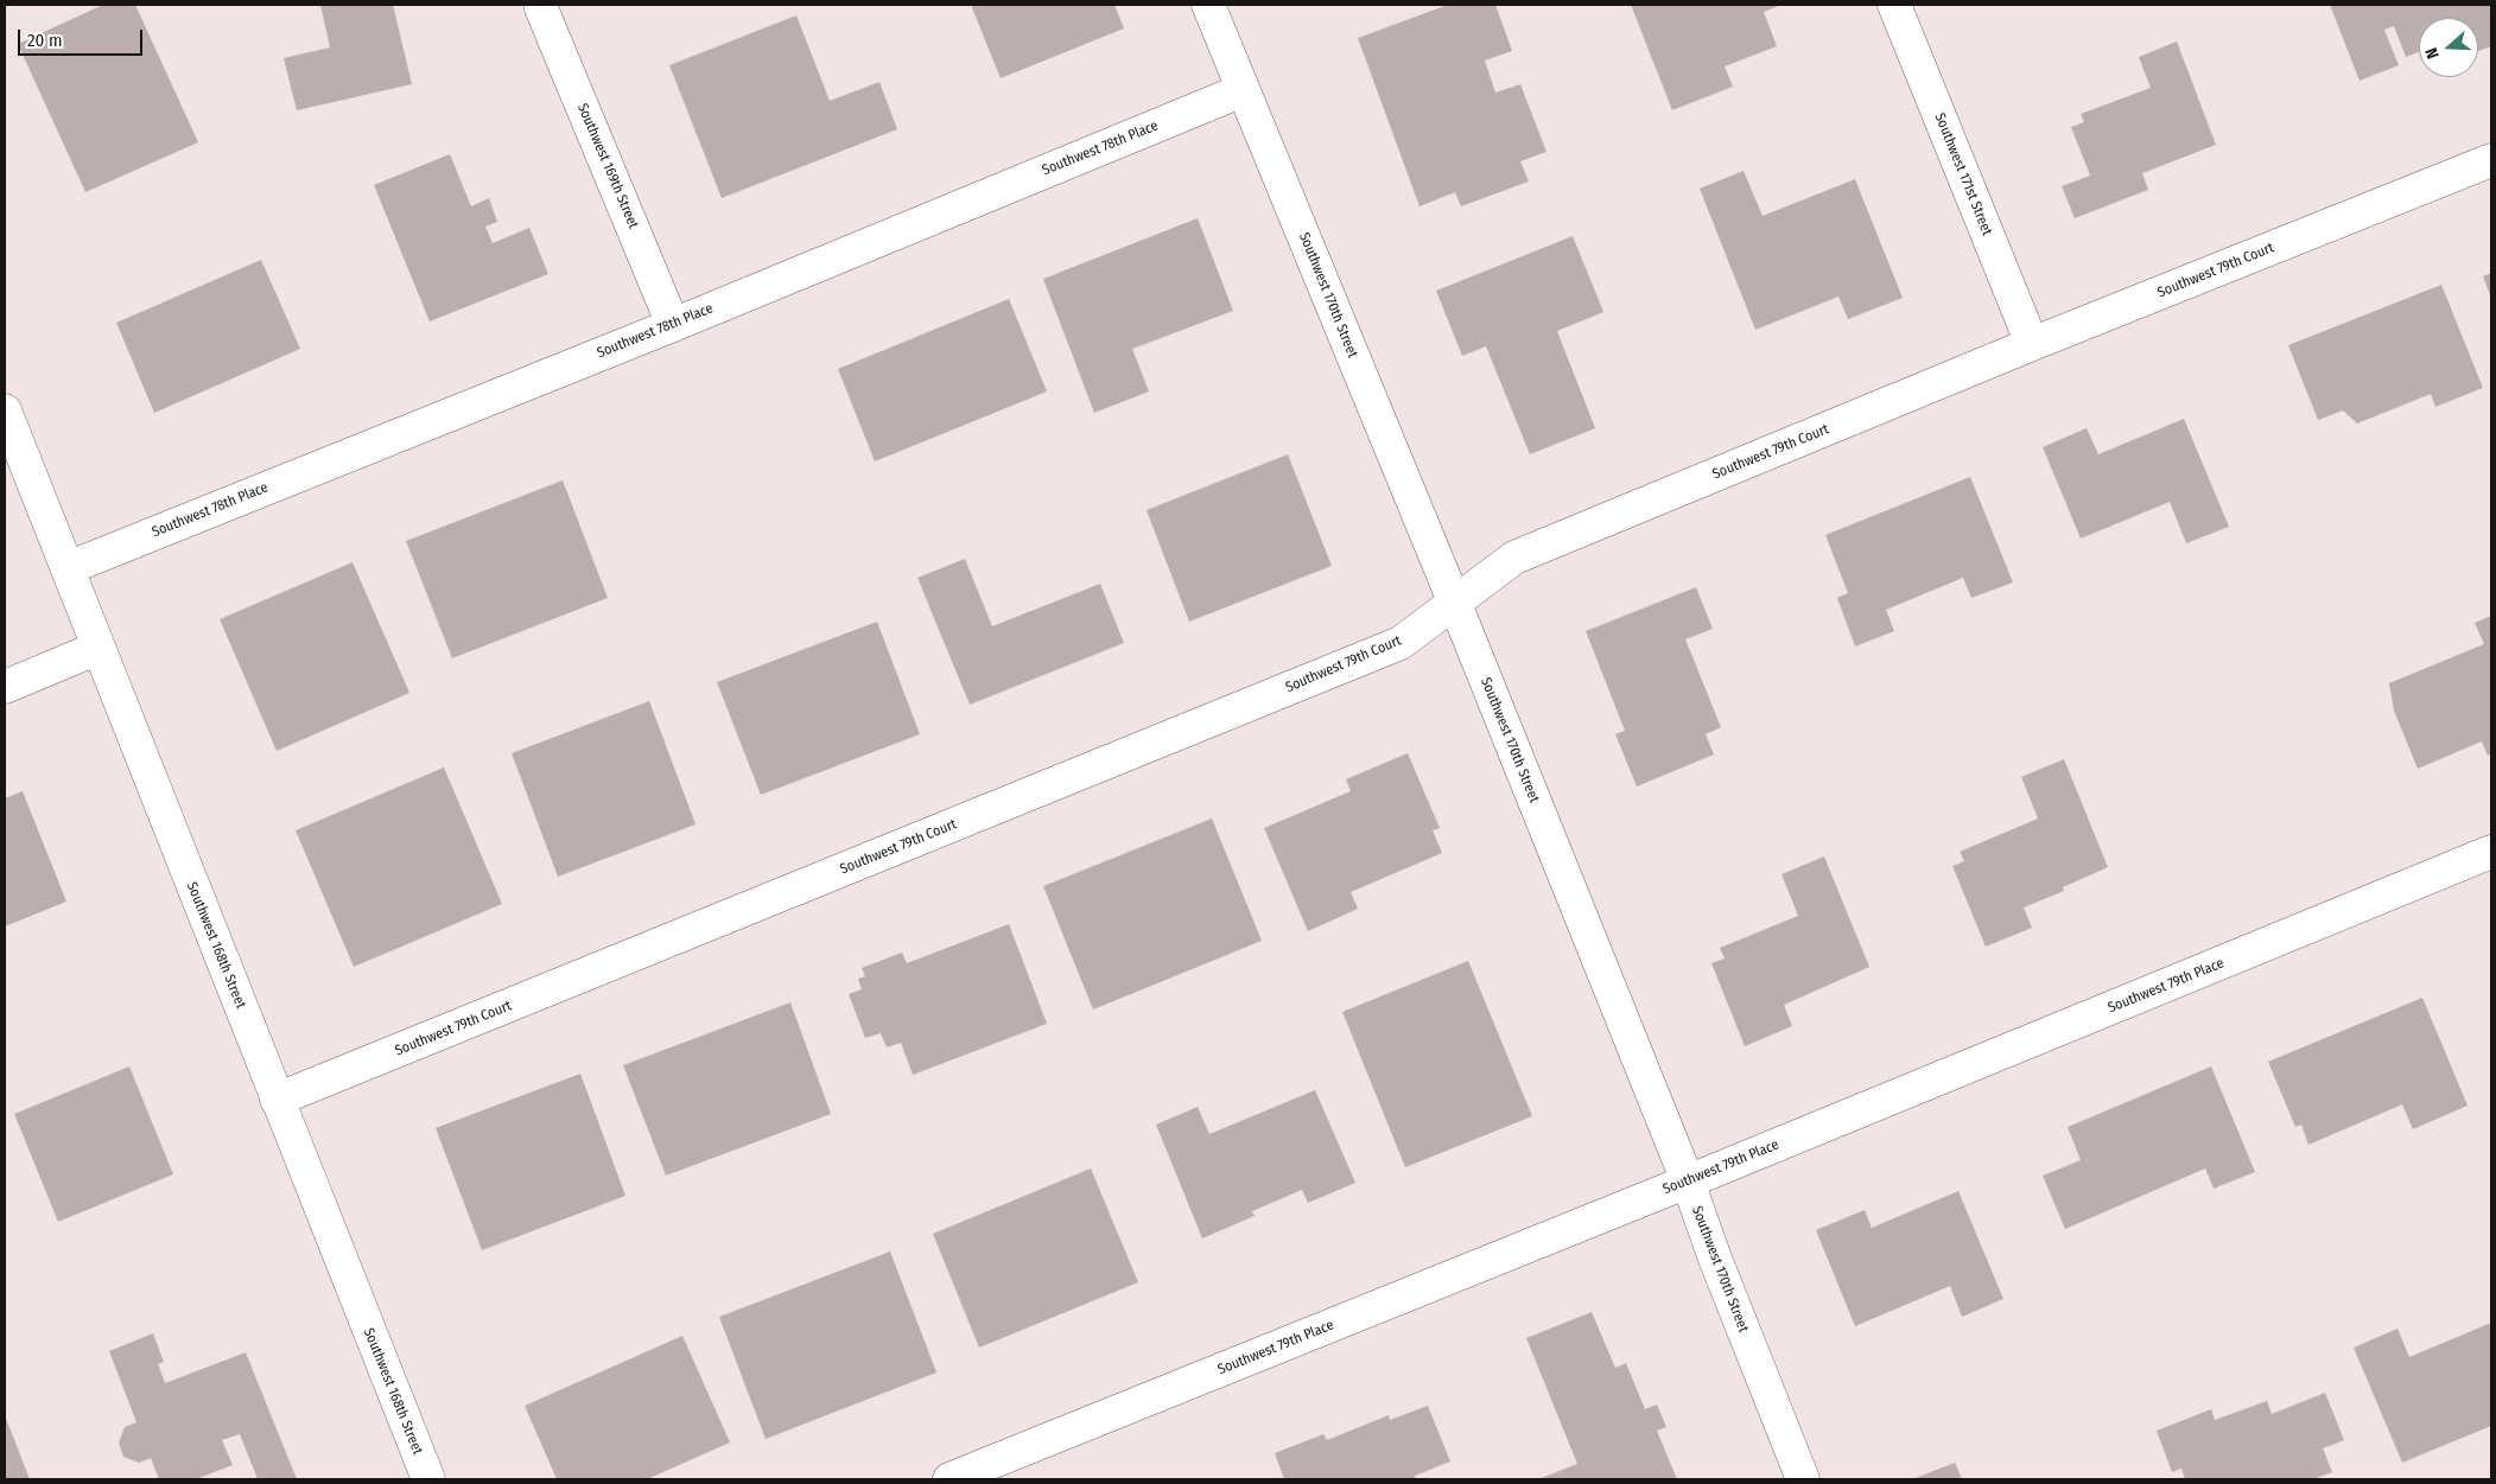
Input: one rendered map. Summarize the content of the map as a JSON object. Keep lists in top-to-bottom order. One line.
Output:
{"streets":{"street":["Southwest 78th Place","Southwest 169th Street","Southwest 171st Street","Southwest 79th Court","Southwest 170th Street","Southwest 168th Street","Southwest 79th Place"]},"crossings":[["Southwest 78th Place","Southwest 169th Street"],["Southwest 78th Place","Southwest 170th Street"],["Southwest 78th Place","Southwest 168th Street"],["Southwest 171st Street","Southwest 79th Court"],["Southwest 79th Court","Southwest 170th Street"],["Southwest 79th Court","Southwest 168th Street"],["Southwest 170th Street","Southwest 79th Place"]],"scale_bar":"20 m","north":"left"}
